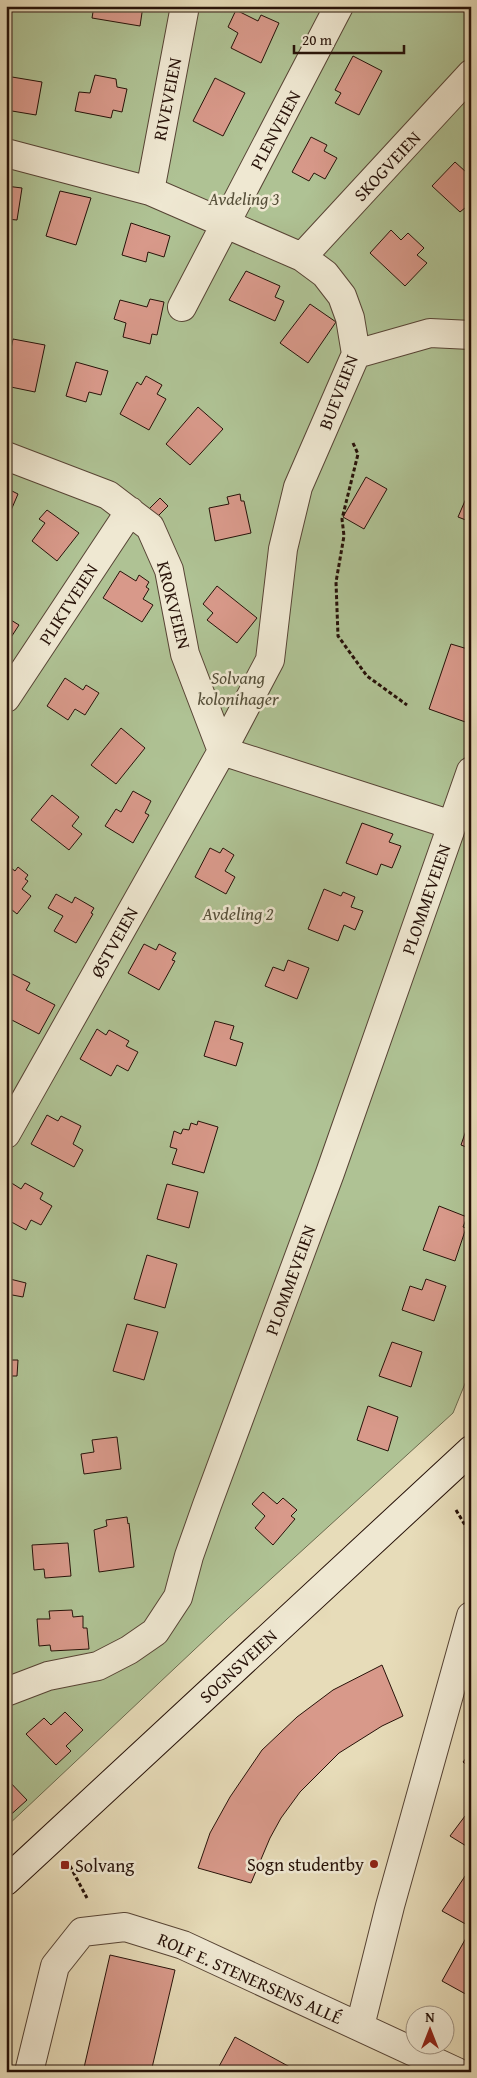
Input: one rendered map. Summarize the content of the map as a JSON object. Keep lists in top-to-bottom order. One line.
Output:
{"streets":{"street":["RIVEVEIEN","PLENVEIEN","SKOGVEIEN","BUEVEIEN","PLIKTVEIEN","KROKVEIEN","PLOMMEVEIEN","ØSTVEIEN","SOGNSVEIEN","ROLF E. STENERSENS ALLÉ"]},"crossings":[["RIVEVEIEN","BUEVEIEN"],["PLENVEIEN","BUEVEIEN"],["SKOGVEIEN","BUEVEIEN"],["BUEVEIEN","KROKVEIEN"],["BUEVEIEN","ØSTVEIEN"],["PLIKTVEIEN","KROKVEIEN"],["KROKVEIEN","ØSTVEIEN"]],"parks":["Avdeling 3","Solvang kolonihager","Avdeling 2"],"places":{"other":["Sogn studentby"],"transit":["Solvang"]},"scale_bar":"20 m","north":"top"}
